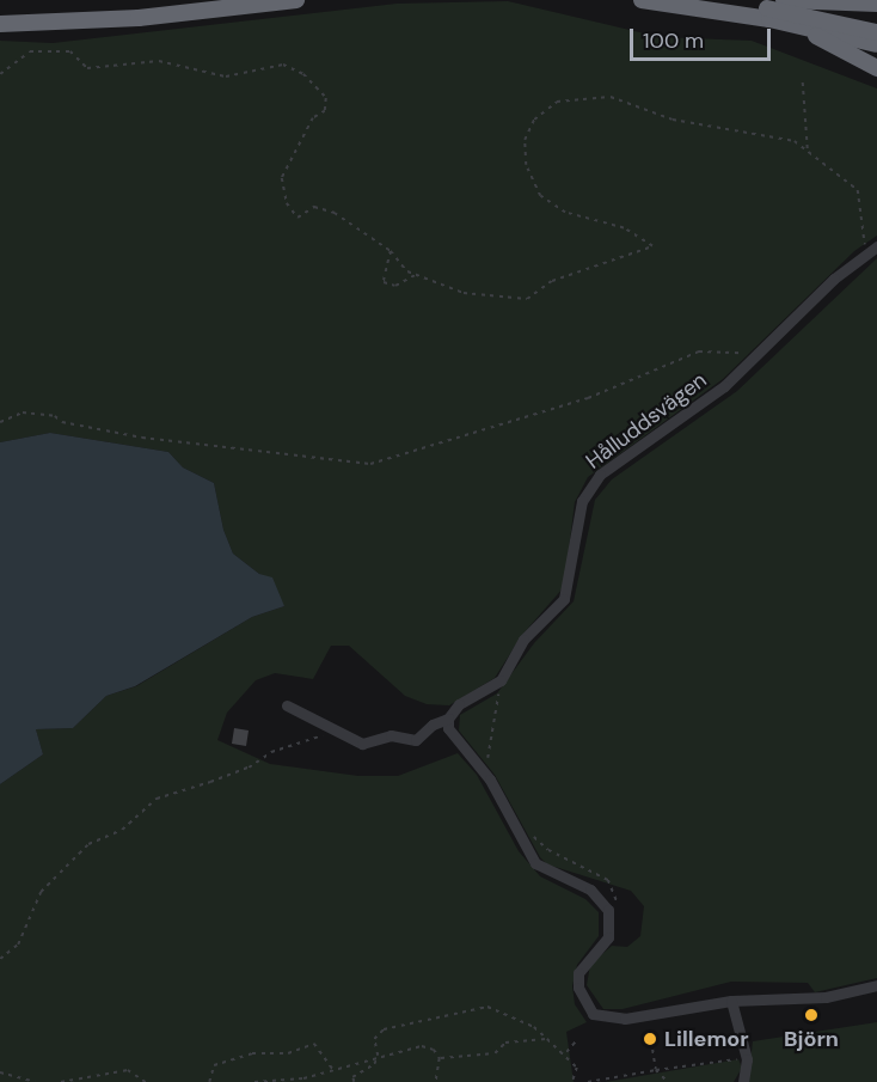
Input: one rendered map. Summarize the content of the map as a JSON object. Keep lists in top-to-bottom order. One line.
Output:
{"streets":{"street":["Hålluddsvägen"]},"places":["Björn","Lillemor"],"scale_bar":"100 m"}
